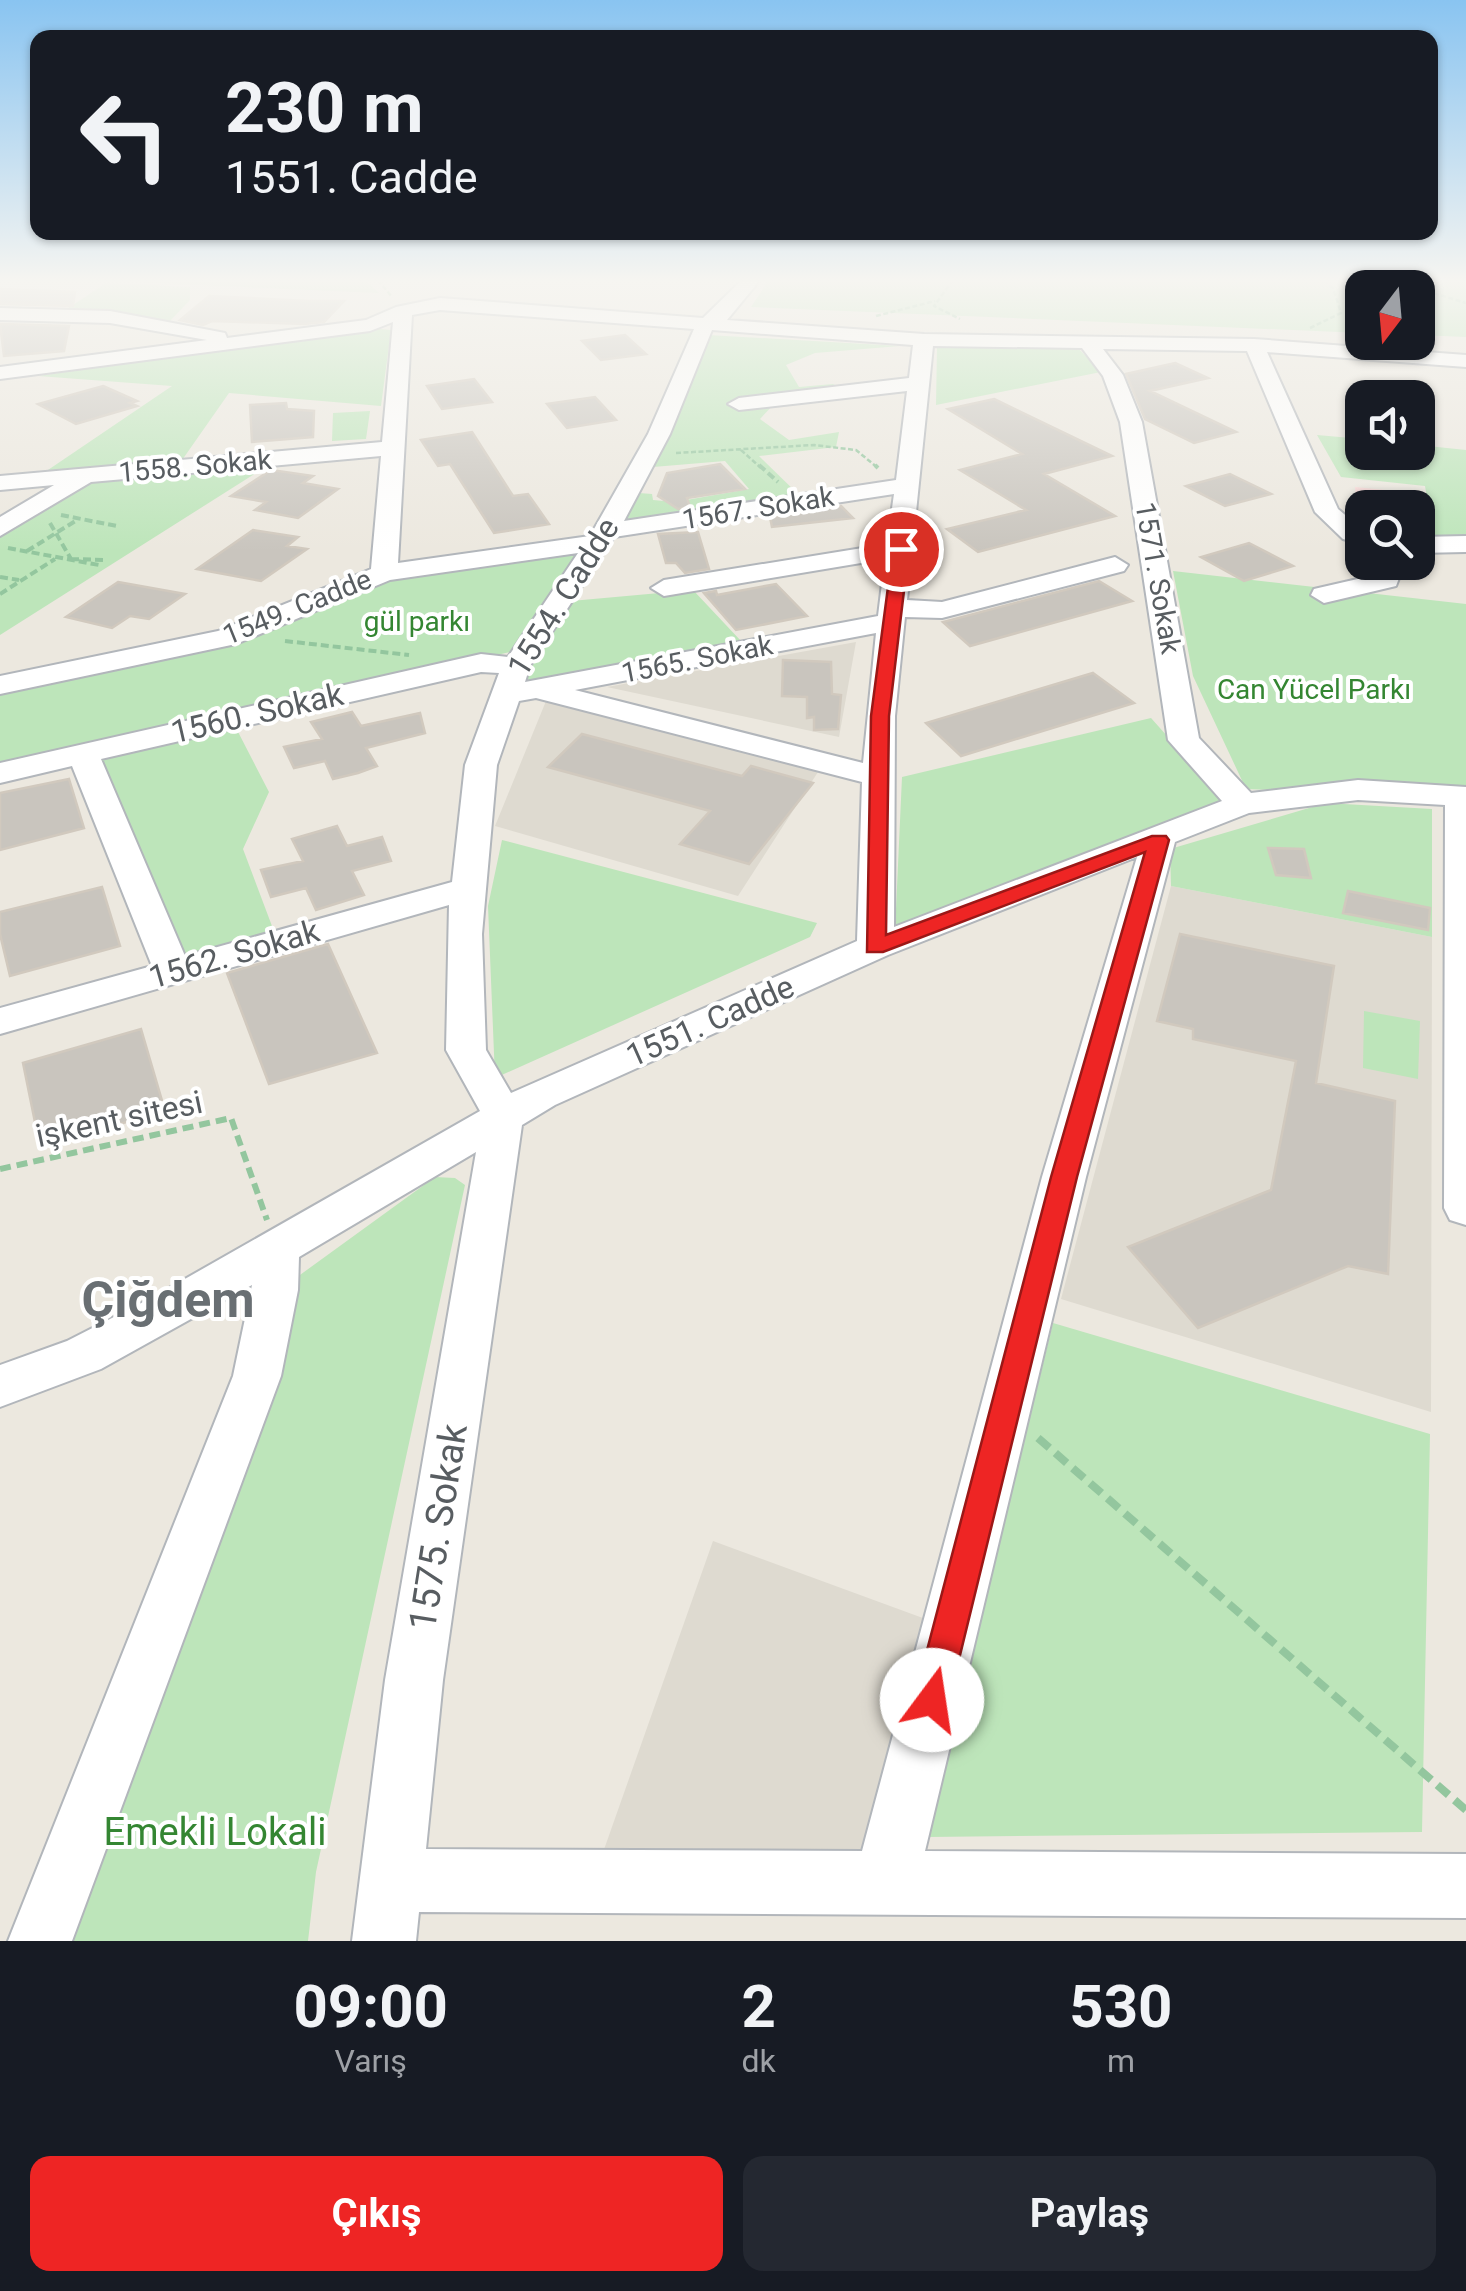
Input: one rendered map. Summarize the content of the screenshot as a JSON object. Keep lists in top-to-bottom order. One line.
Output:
{"streets":{"street":["1558. Sokak","1567. Sokak","1571. Sokak","1554. Cadde","1549. Cadde","1565. Sokak","1560. Sokak","1562. Sokak","1551. Cadde","1575. Sokak"],"path":["işkent sitesi"]},"crossings":[["1567. Sokak","1554. Cadde"],["1567. Sokak","1549. Cadde"],["1571. Sokak","1551. Cadde"],["1554. Cadde","1549. Cadde"],["1554. Cadde","1565. Sokak"],["1554. Cadde","1560. Sokak"],["1554. Cadde","1562. Sokak"],["1554. Cadde","1551. Cadde"],["1554. Cadde","1575. Sokak"],["1565. Sokak","1560. Sokak"],["1551. Cadde","işkent sitesi"],["1551. Cadde","1575. Sokak"]],"districts":["Çiğdem"],"parks":["gül parkı","Can Yücel Parkı","Emekli Lokali"],"north":"bottom","page":{"turn":["230 m","1551. Cadde"],"eta":["09:00","Varış","2","dk","530","m"],"buttons":["Çıkış","Paylaş"]}}
